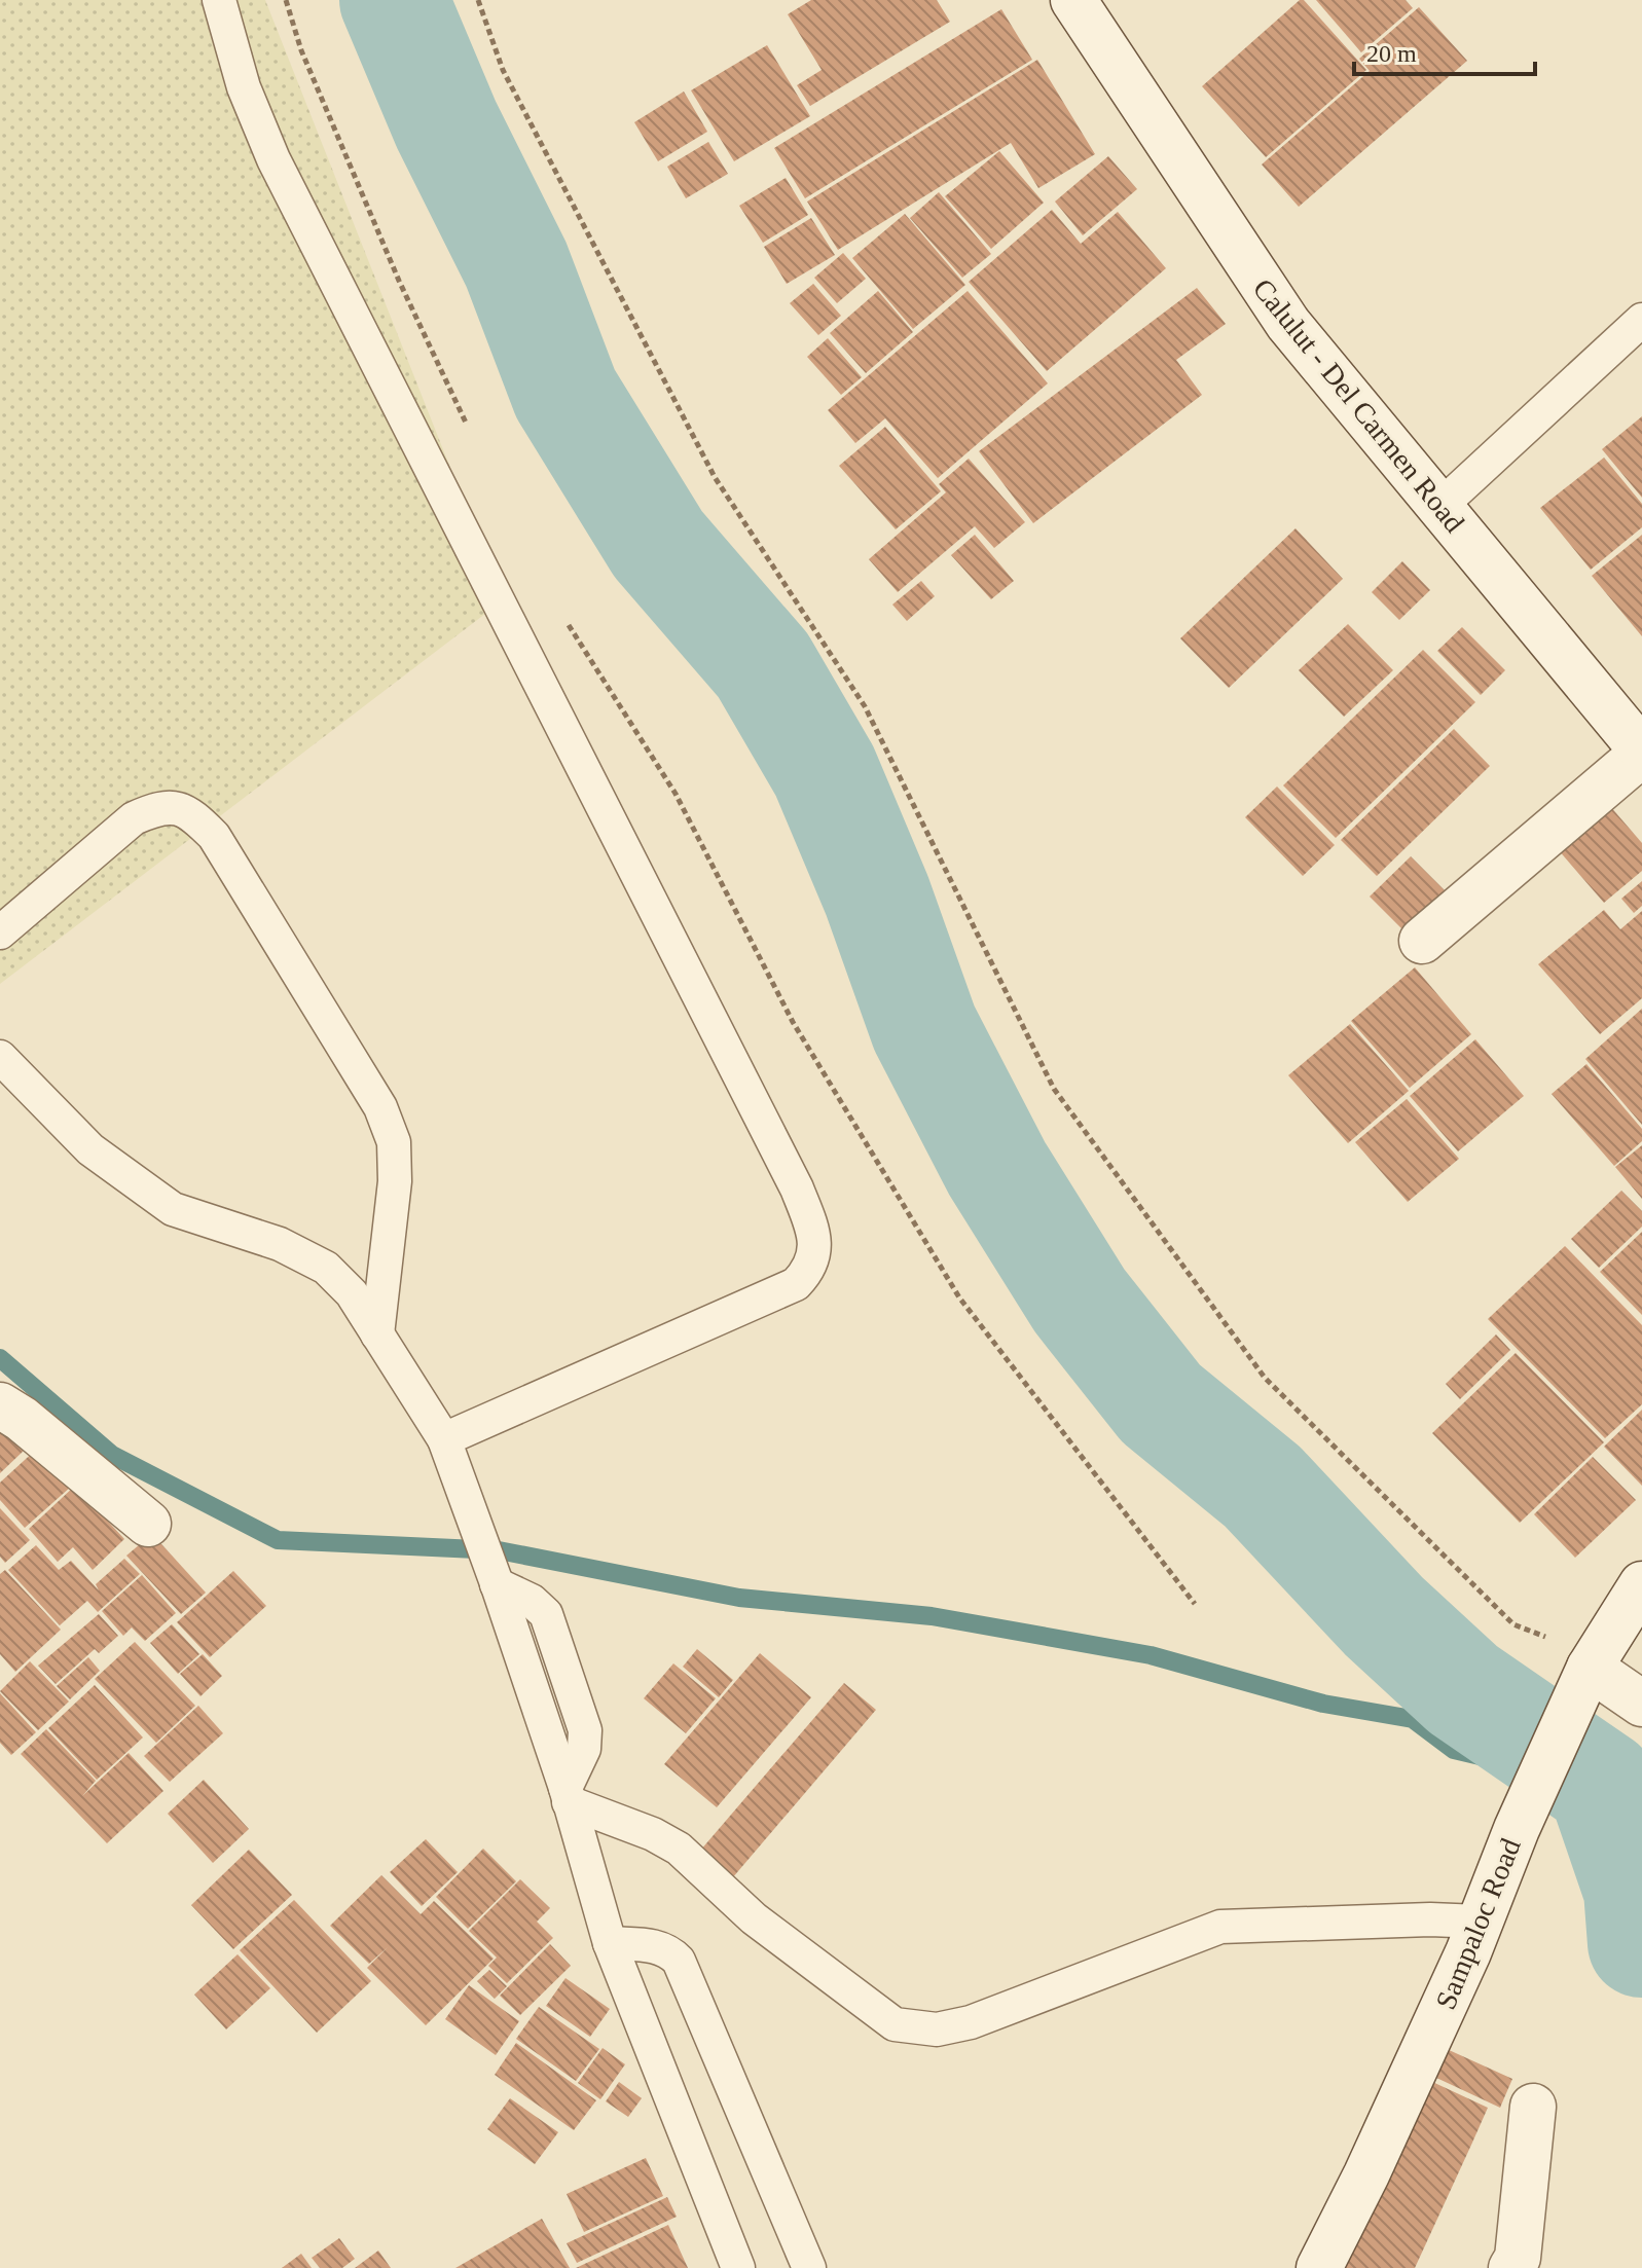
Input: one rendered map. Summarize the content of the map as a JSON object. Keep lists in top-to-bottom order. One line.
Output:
{"streets":{"main road":["Calulut - Del Carmen Road","Sampaloc Road"]},"scale_bar":"20 m"}
